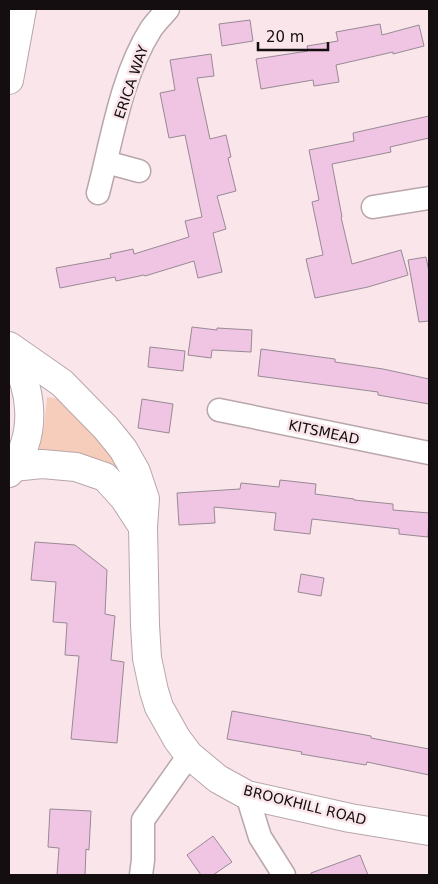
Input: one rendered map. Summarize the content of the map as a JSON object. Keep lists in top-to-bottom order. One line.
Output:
{"streets":{"main road":["BROOKHILL ROAD"],"street":["ERICA WAY","KITSMEAD"]},"scale_bar":"20 m"}
